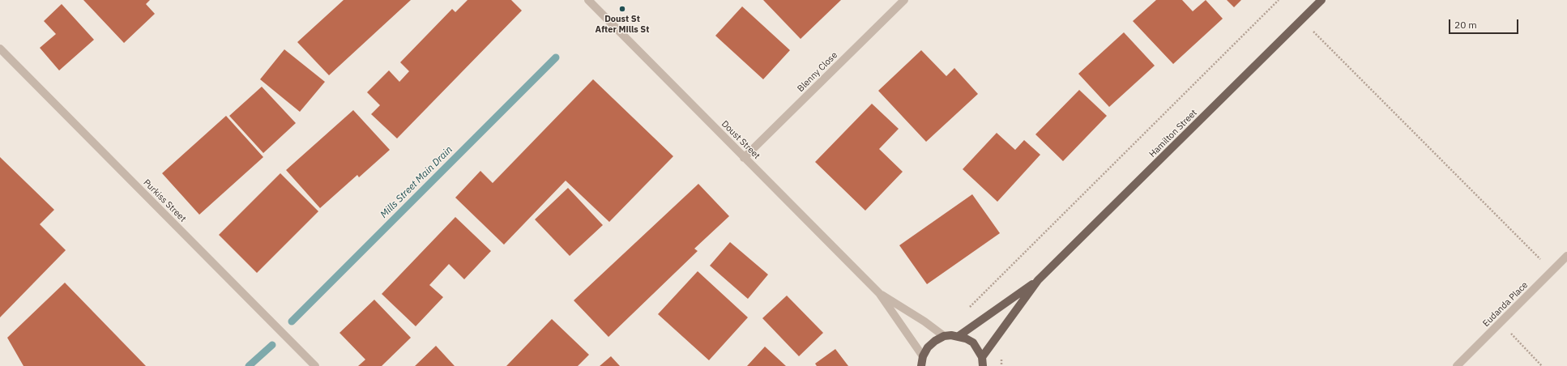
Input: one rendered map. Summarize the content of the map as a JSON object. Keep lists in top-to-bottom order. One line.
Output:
{"streets":{"main road":["Hamilton Street"],"street":["Blenny Close","Doust Street","Purkiss Street","Eudanda Place"]},"crossings":[["Blenny Close","Doust Street"]],"water":["Mills Street Main Drain"],"places":["Doust St After Mills St"],"scale_bar":"20 m"}
